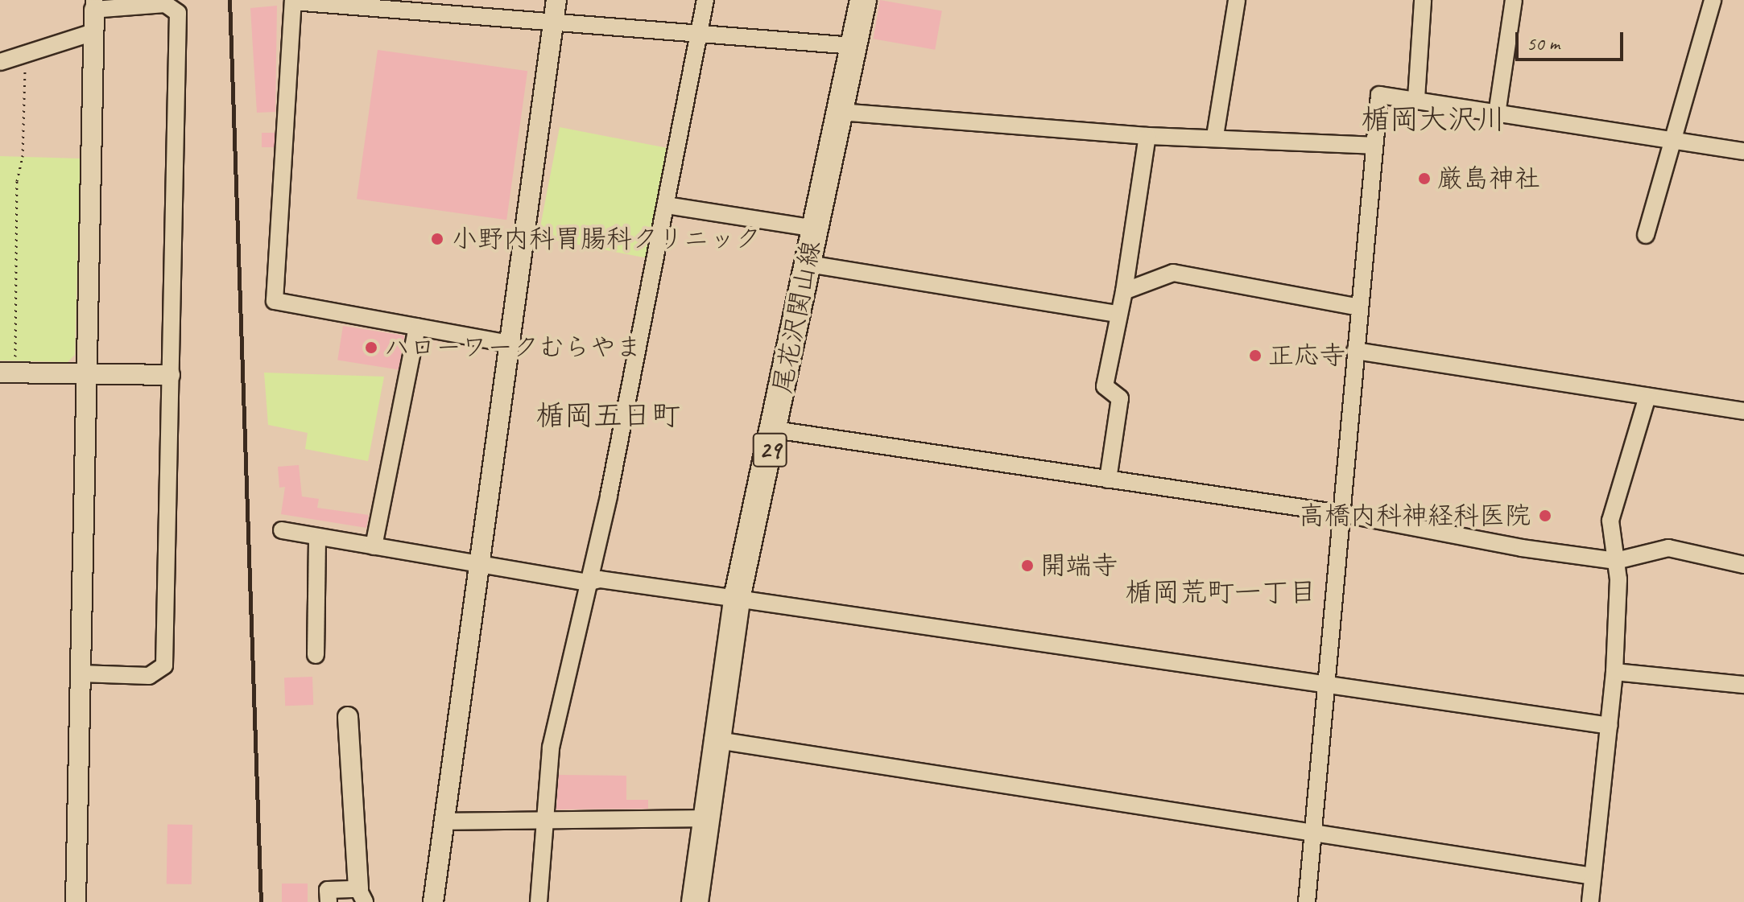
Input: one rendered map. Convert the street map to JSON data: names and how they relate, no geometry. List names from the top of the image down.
{
  "streets": {
    "main road": ["尾花沢関山線", "29"]
  },
  "districts": ["楯岡大沢川", "楯岡五日町", "楯岡荒町一丁目"],
  "places": [
    "厳島神社",
    "小野内科胃腸科クリニック",
    "ハローワークむらやま",
    "正応寺",
    "高橋内科神経科医院",
    "開端寺"
  ],
  "scale_bar": "50 m"
}
